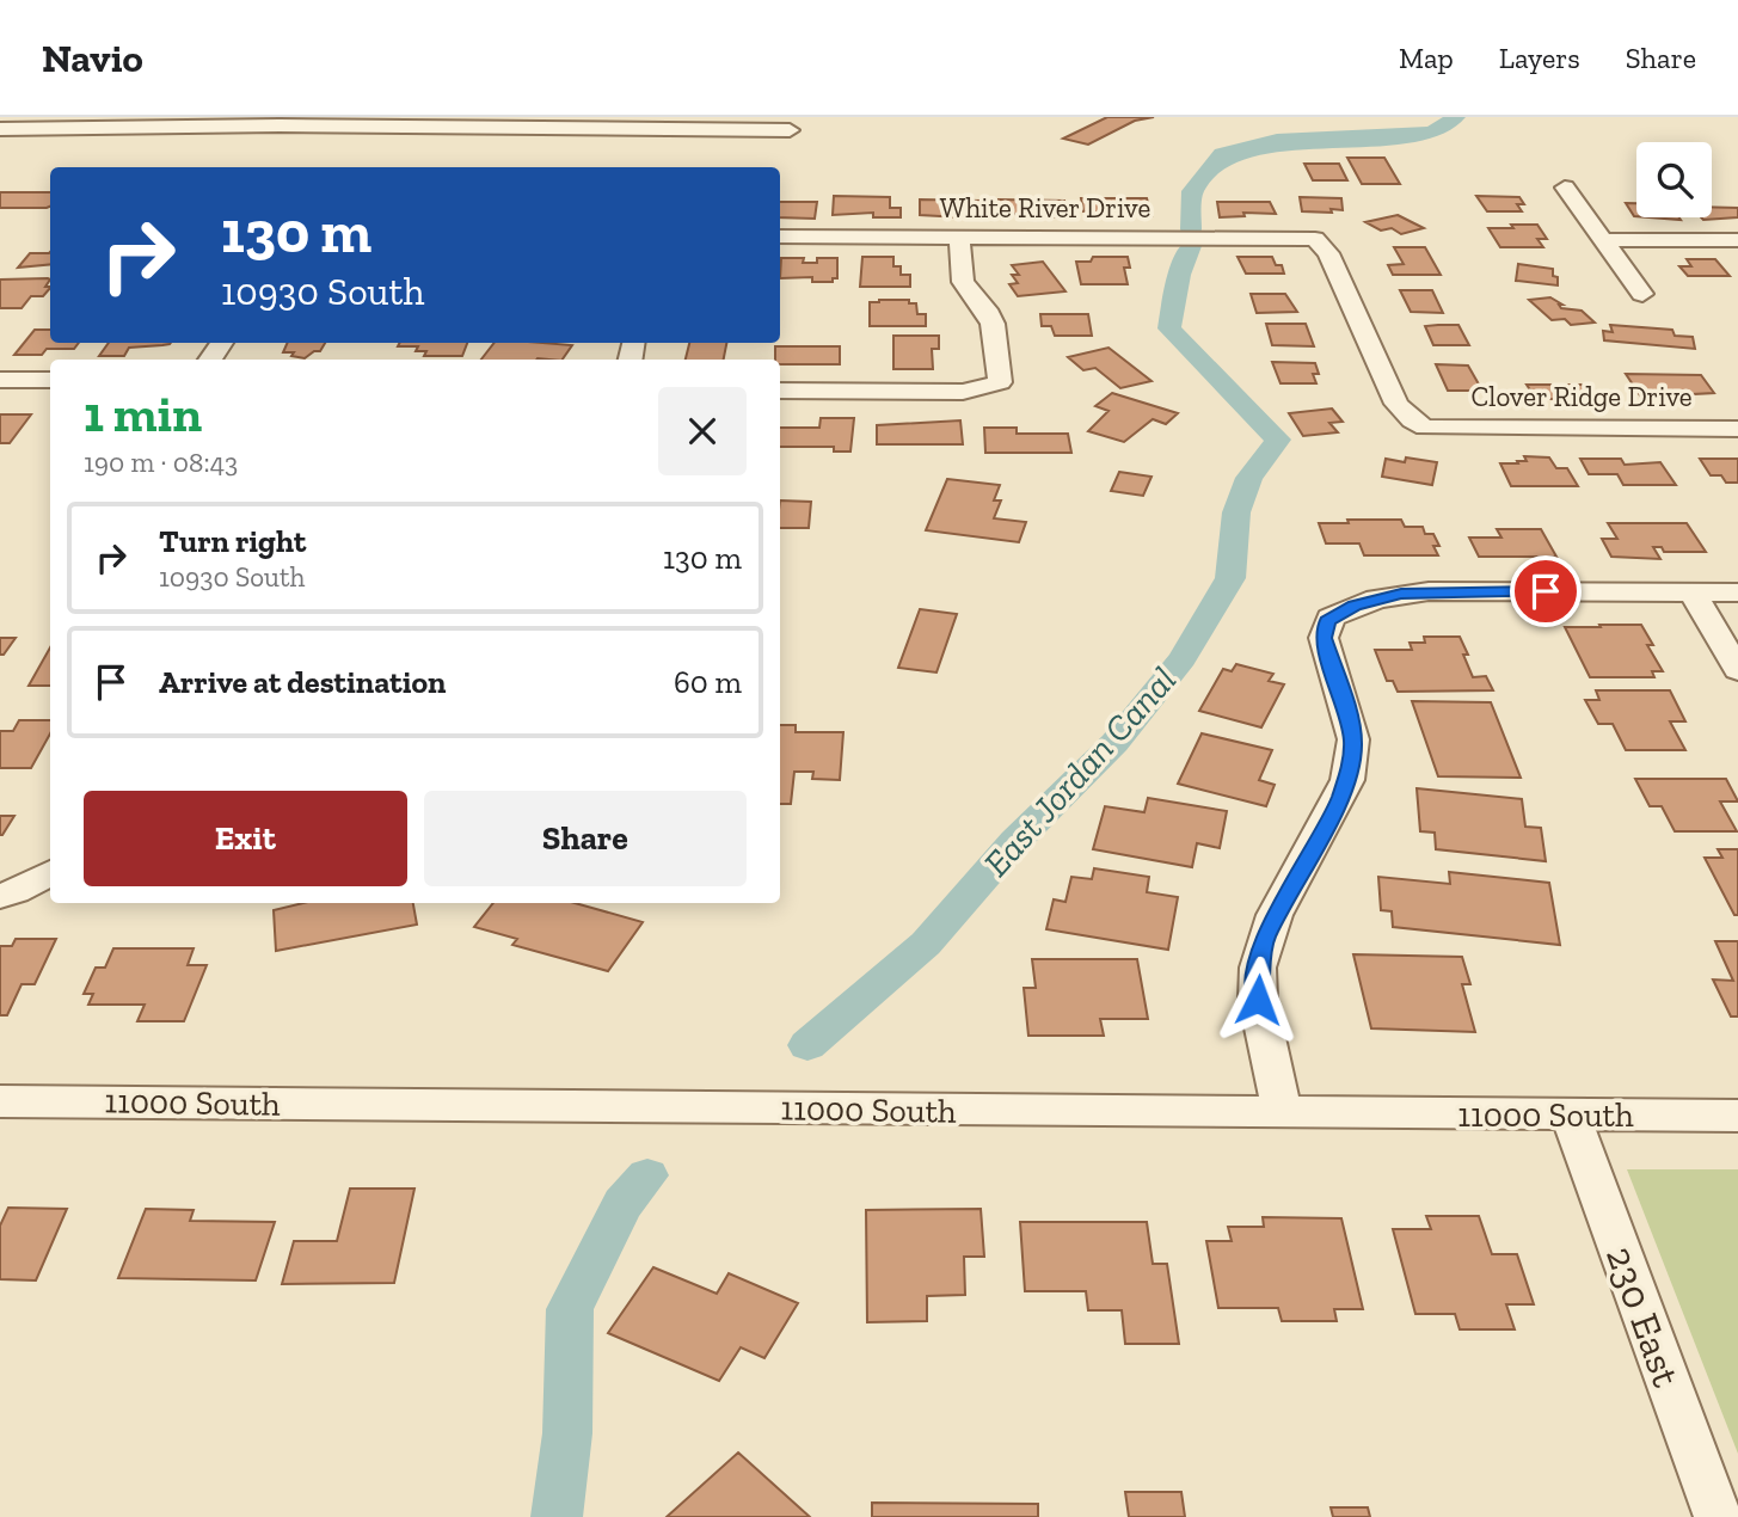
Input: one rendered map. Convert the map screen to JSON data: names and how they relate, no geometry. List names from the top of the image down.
{
  "streets": {
    "street": [
      "White River Drive",
      "Clover Ridge Drive",
      "11000 South",
      "230 East"
    ]
  },
  "crossings": [
    ["White River Drive", "Clover Ridge Drive"],
    ["11000 South", "230 East"]
  ],
  "water": ["East Jordan Canal"],
  "page": {
    "header": "Navio",
    "nav": ["Map", "Layers", "Share"],
    "turn": ["130 m", "10930 South"],
    "heading": ["1 min", "190 m · 08:43"],
    "list": [
      {
        "name": "Turn right",
        "note": "10930 South",
        "value": "130 m"
      },
      {
        "name": "Arrive at destination",
        "value": "60 m"
      }
    ],
    "buttons": ["Exit", "Share"]
  }
}
